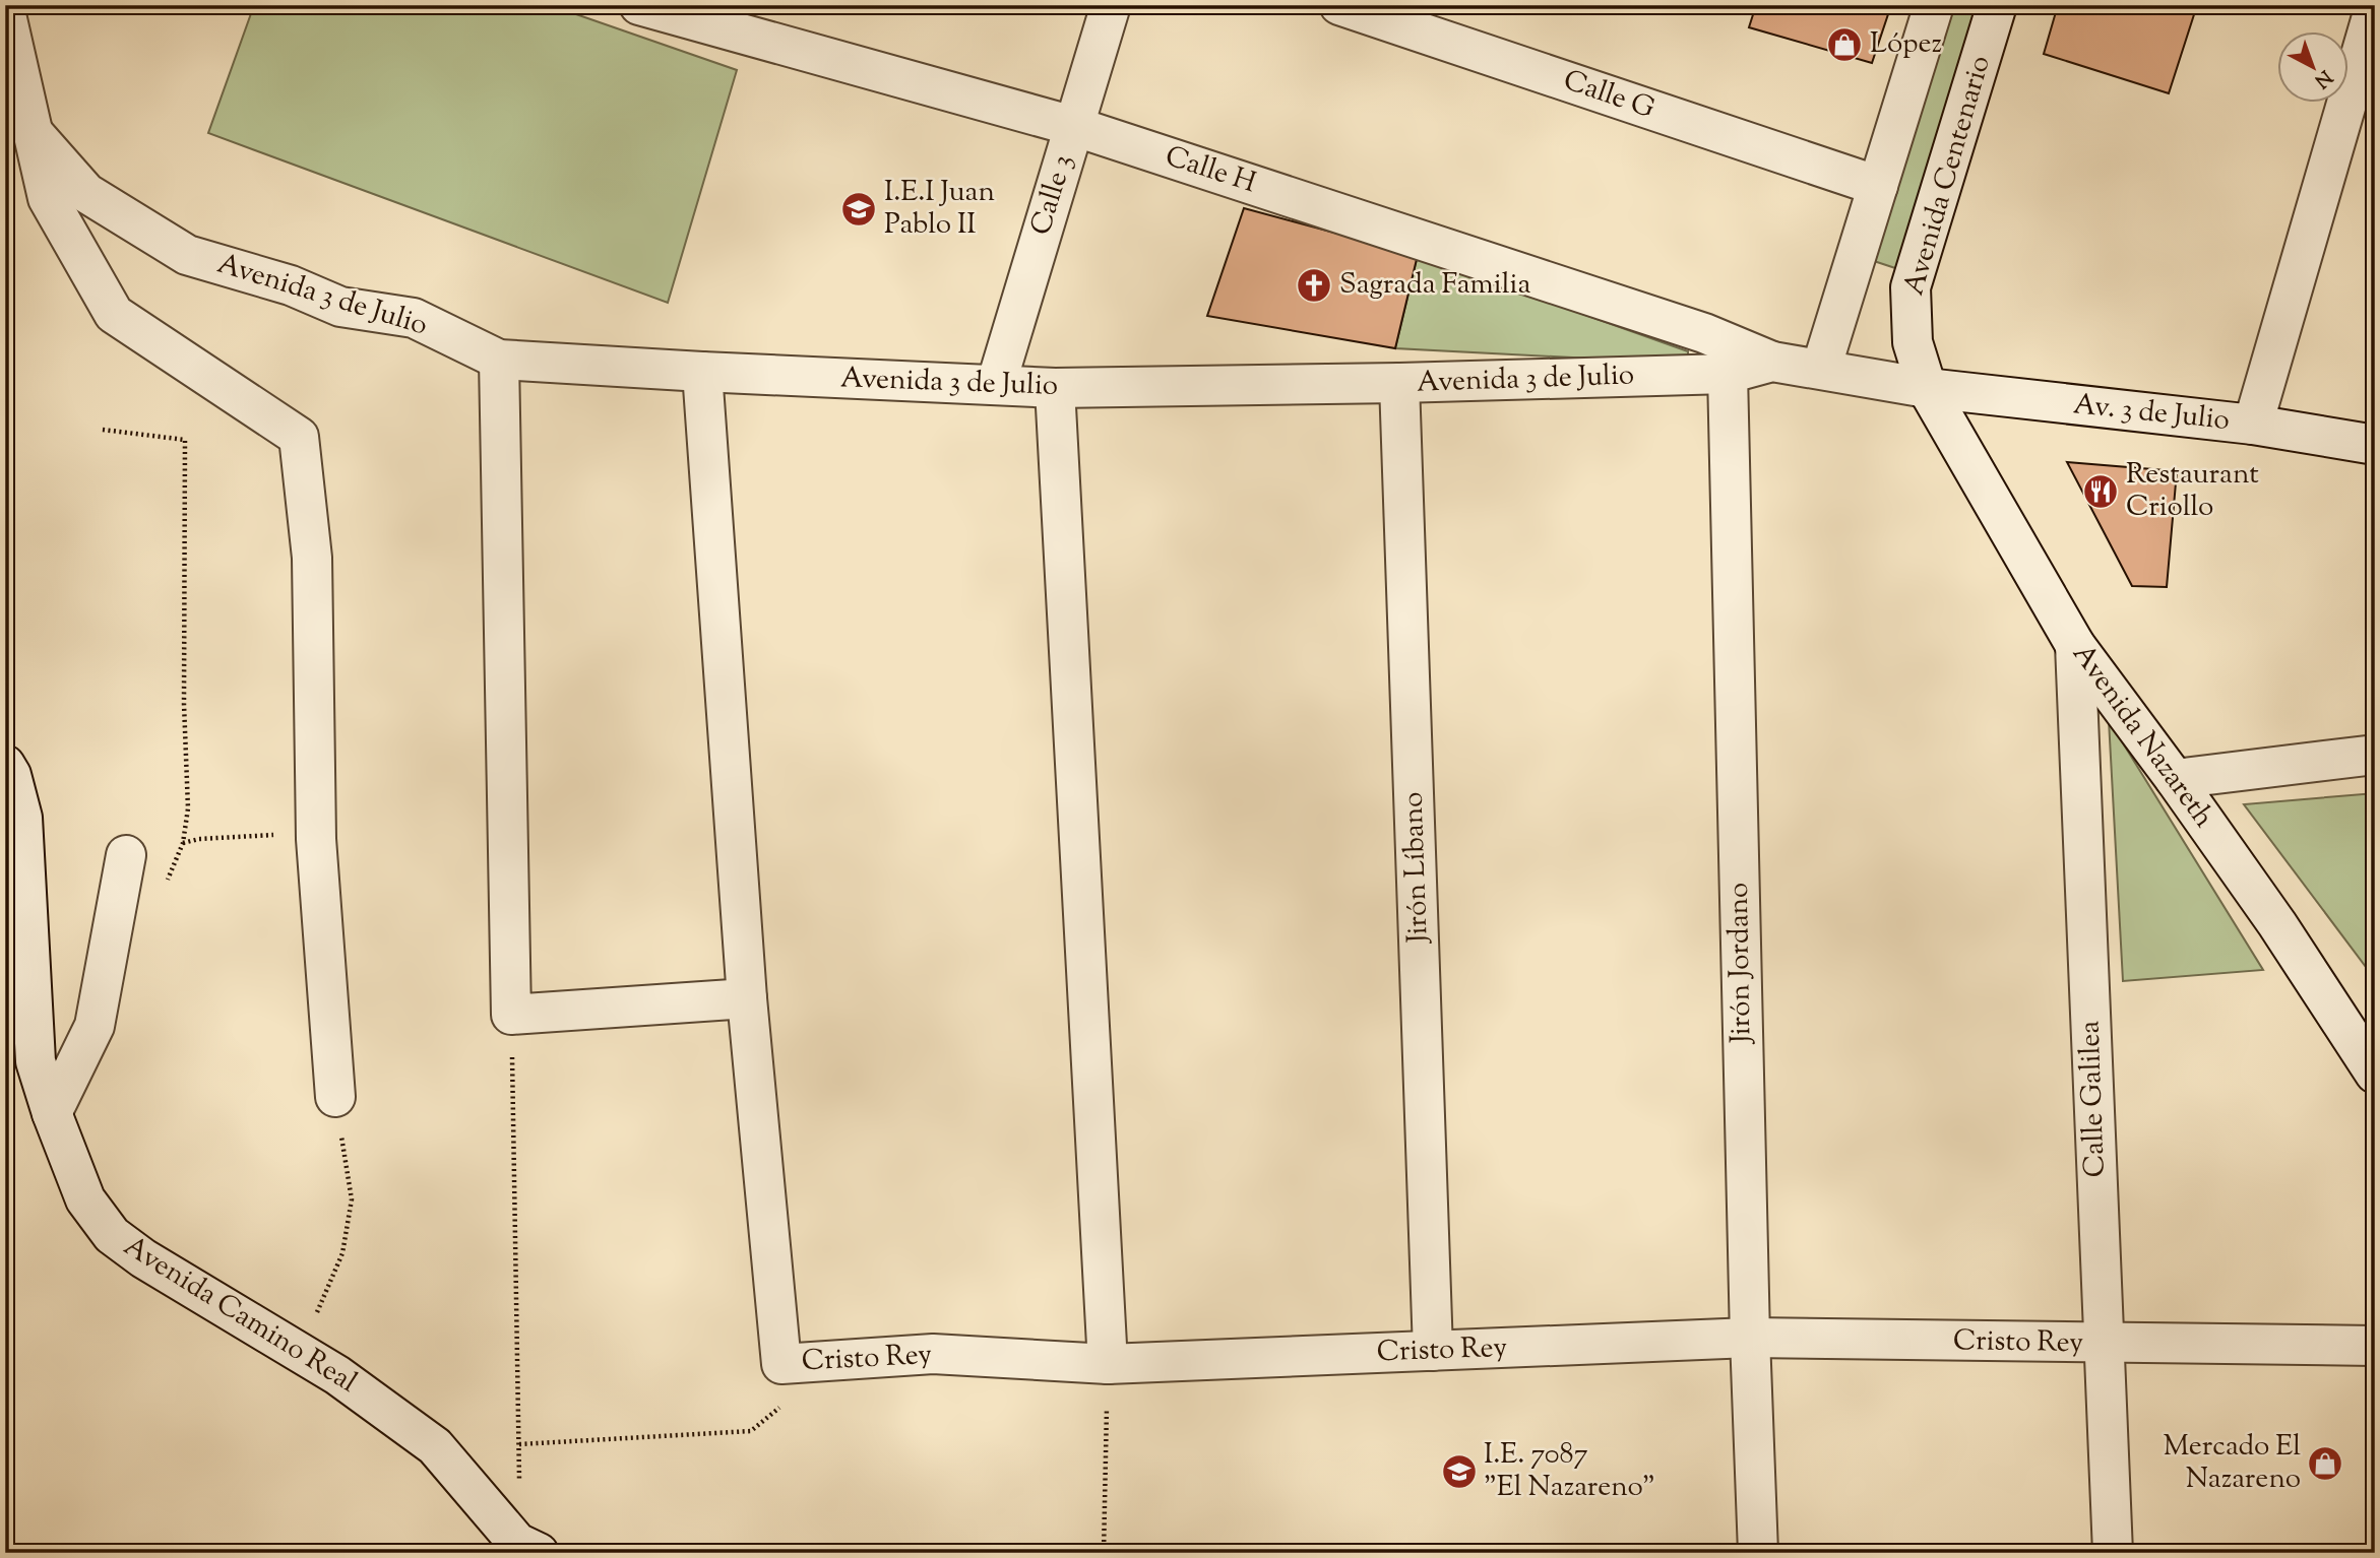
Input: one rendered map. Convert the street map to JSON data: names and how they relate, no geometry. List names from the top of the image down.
{
  "streets": {
    "street": [
      "Calle G",
      "Calle H",
      "Avenida Centenario",
      "Calle 3",
      "Avenida 3 de Julio",
      "Av. 3 de Julio",
      "Avenida Nazareth",
      "Jirón Líbano",
      "Jirón Jordano",
      "Calle Galilea",
      "Avenida Camino Real",
      "Cristo Rey"
    ]
  },
  "crossings": [
    ["Calle H", "Calle 3"],
    ["Calle H", "Avenida 3 de Julio"],
    ["Avenida Centenario", "Avenida 3 de Julio"],
    ["Avenida Centenario", "Av. 3 de Julio"],
    ["Avenida Centenario", "Avenida Nazareth"],
    ["Calle 3", "Avenida 3 de Julio"],
    ["Avenida 3 de Julio", "Av. 3 de Julio"],
    ["Avenida 3 de Julio", "Avenida Nazareth"],
    ["Avenida 3 de Julio", "Jirón Líbano"],
    ["Avenida 3 de Julio", "Jirón Jordano"],
    ["Av. 3 de Julio", "Avenida Nazareth"],
    ["Avenida Nazareth", "Calle Galilea"],
    ["Jirón Líbano", "Cristo Rey"],
    ["Jirón Jordano", "Cristo Rey"],
    ["Calle Galilea", "Cristo Rey"]
  ],
  "places": {
    "shop": ["López", "Mercado El Nazareno"],
    "school or university": ["I.E.I Juan Pablo II", "I.E. 7087 \"El Nazareno\""],
    "church": ["Sagrada Familia"],
    "restaurant": ["Restaurant Criollo"]
  },
  "north": "bottom right"
}
